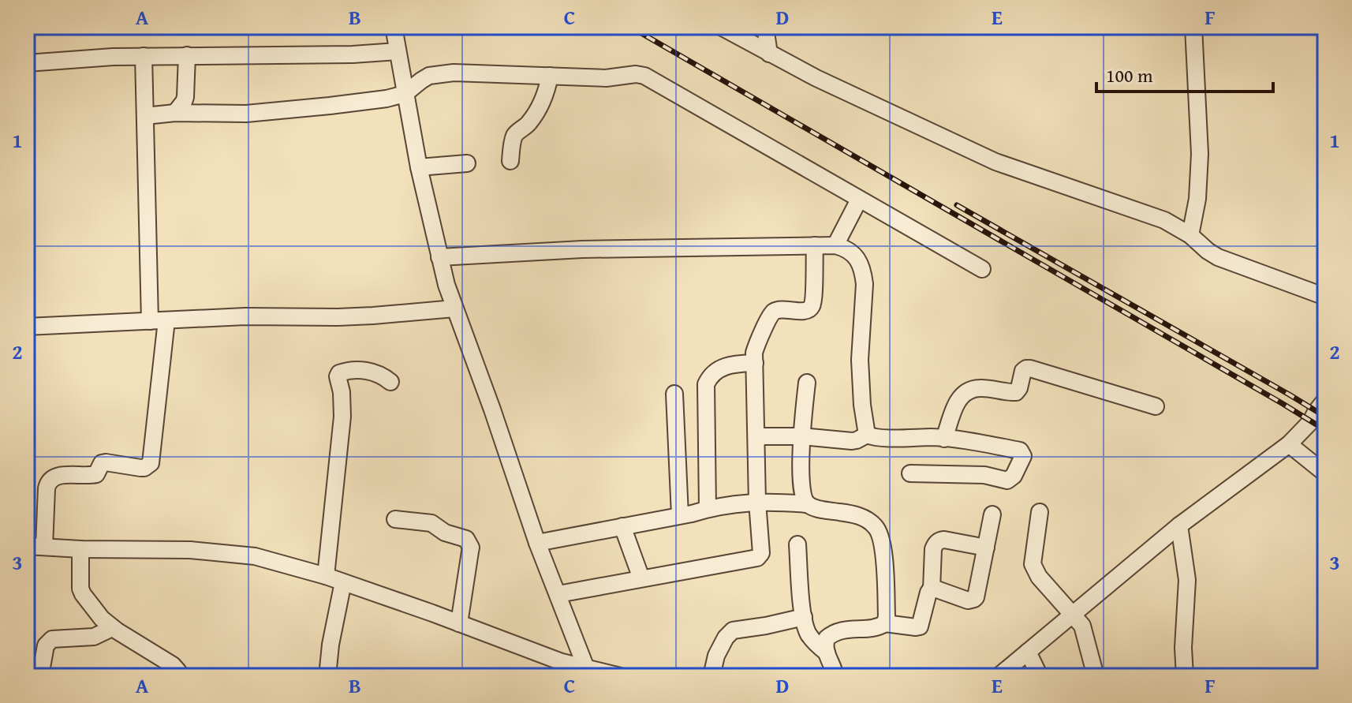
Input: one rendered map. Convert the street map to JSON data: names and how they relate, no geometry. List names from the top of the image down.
{
  "scale_bar": "100 m",
  "grid": {
    "columns": [
      "A",
      "B",
      "C",
      "D",
      "E",
      "F"
    ],
    "rows": ["1", "2", "3"]
  }
}
